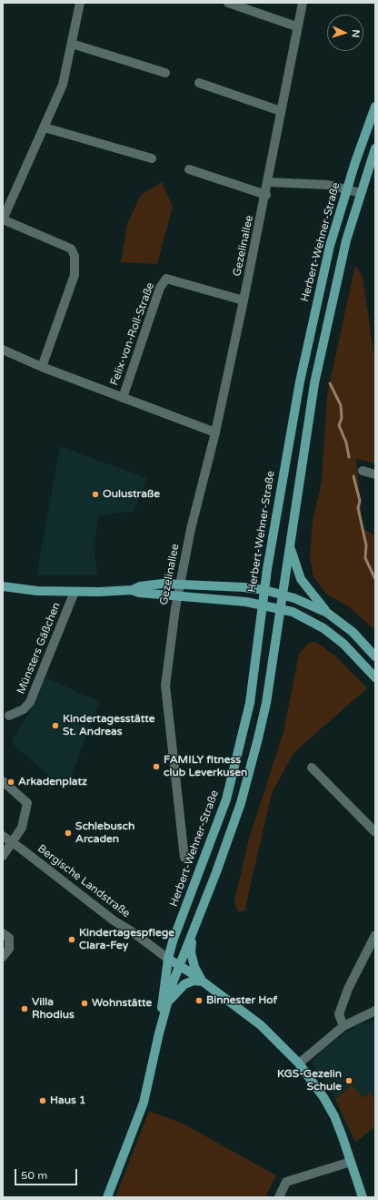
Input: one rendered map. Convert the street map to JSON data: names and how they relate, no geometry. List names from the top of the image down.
{
  "streets": {
    "main road": ["Herbert-Wehner-Straße"],
    "street": [
      "Gezelinallee",
      "Felix-von-Roll-Straße",
      "Münsters Gäßchen",
      "Bergische Landstraße"
    ]
  },
  "crossings": [
    ["Herbert-Wehner-Straße", "Bergische Landstraße"],
    ["Gezelinallee", "Felix-von-Roll-Straße"]
  ],
  "places": [
    "Oulustraße",
    "Kindertagesstätte St. Andreas",
    "FAMILY fitness club Leverkusen",
    "Arkadenplatz",
    "Schlebusch Arcaden",
    "Kindertagespflege Clara-Fey",
    "Binnester Hof",
    "Wohnstätte",
    "Villa Rhodius",
    "KGS-Gezelin Schule",
    "Haus 1"
  ],
  "scale_bar": "50 m",
  "north": "right"
}
